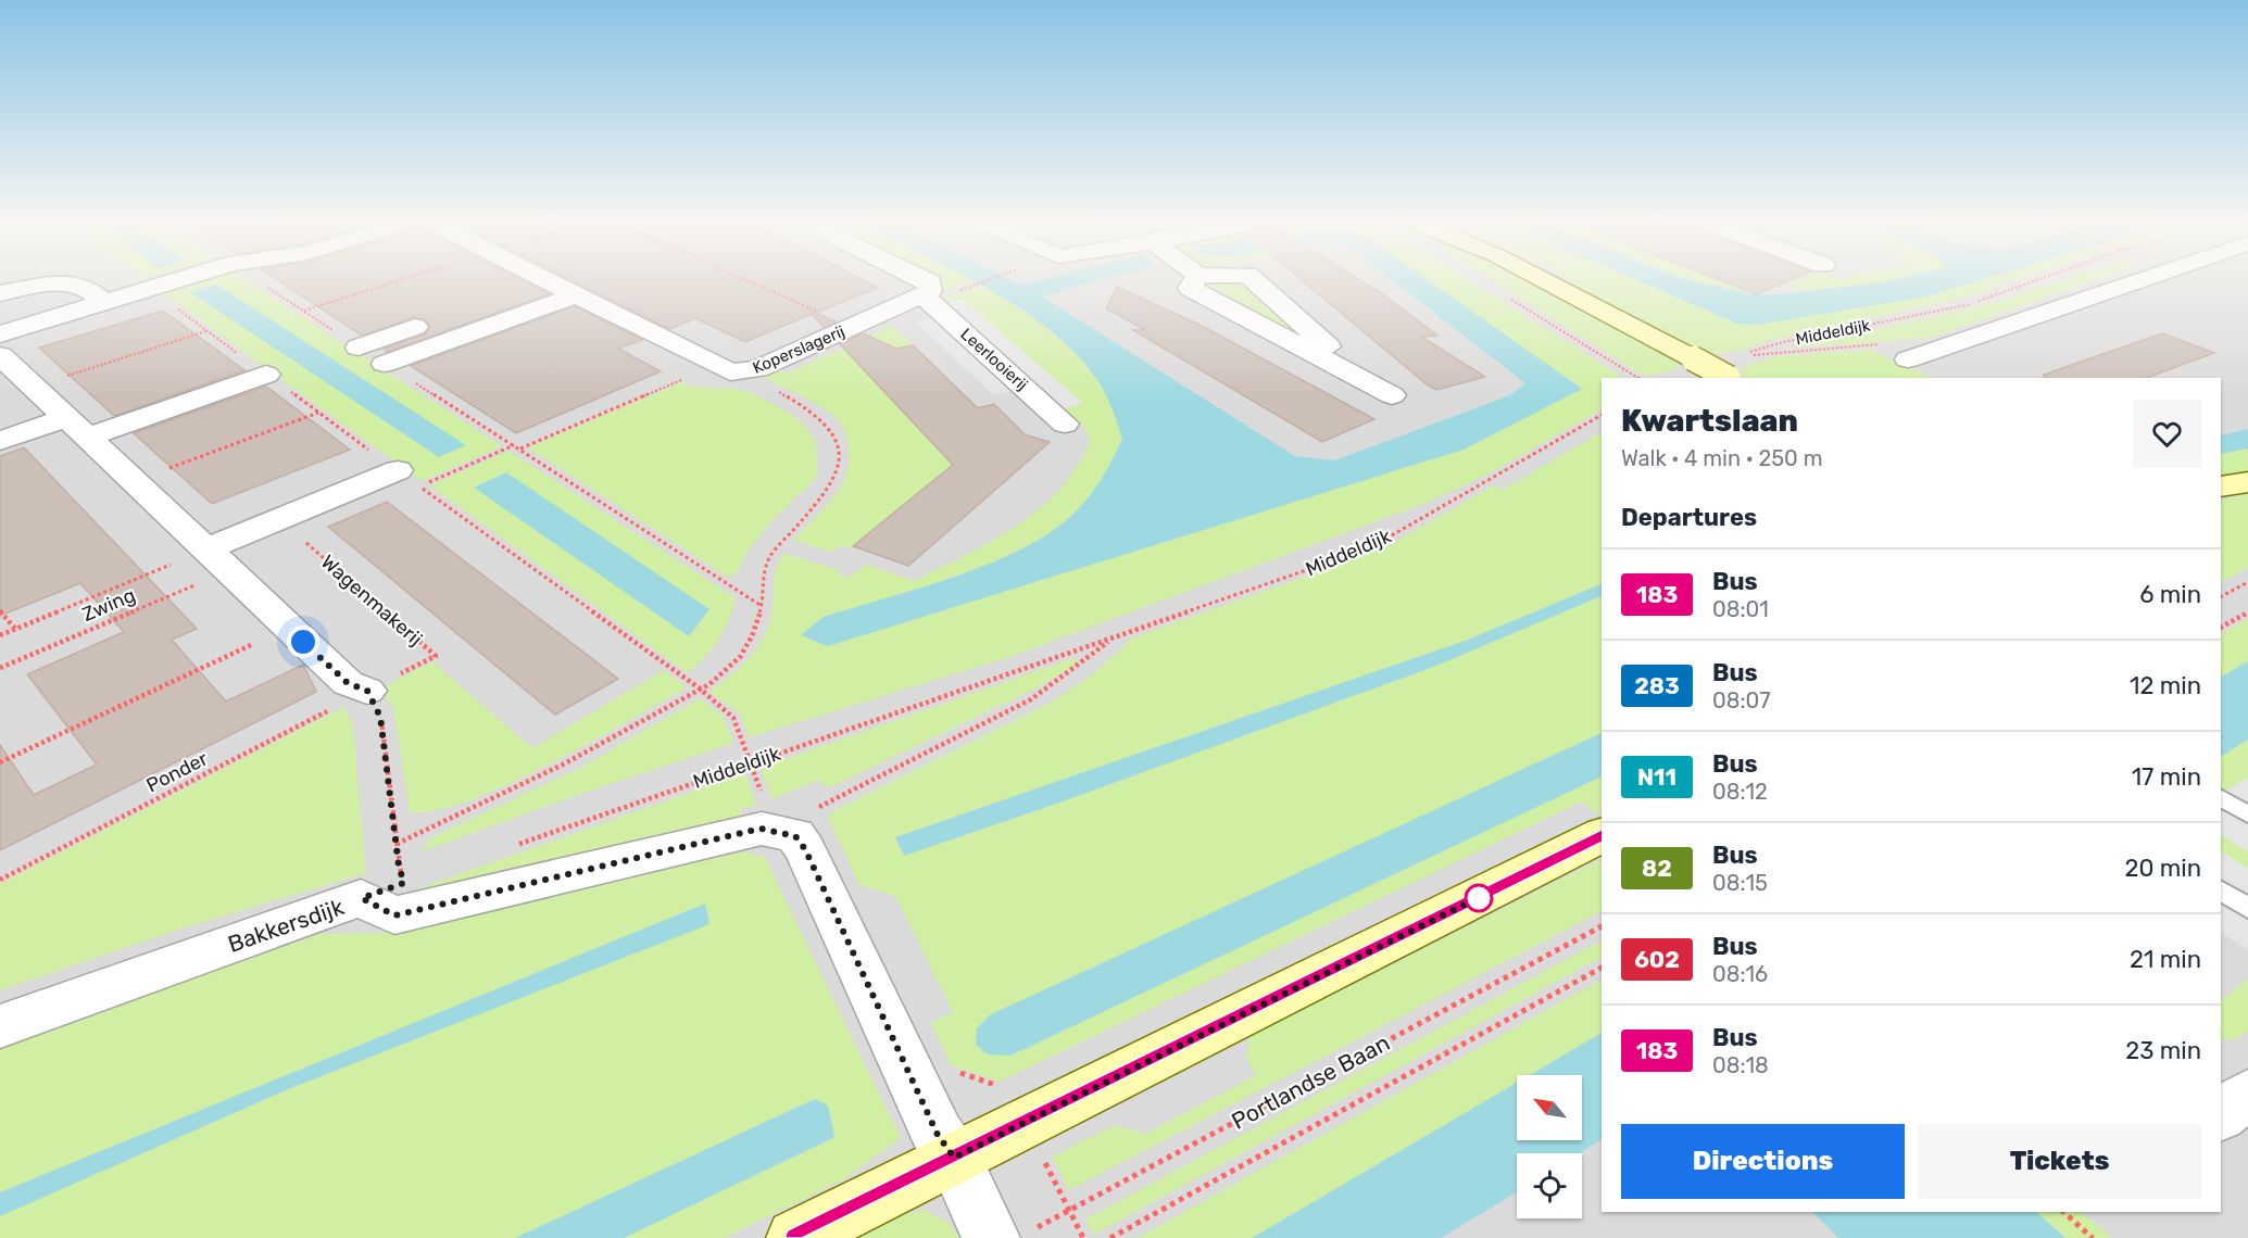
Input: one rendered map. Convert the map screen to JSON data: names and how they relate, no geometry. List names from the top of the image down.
{
  "streets": {
    "street": ["Koperslagerij", "Leerlooierij", "Bakkersdijk"],
    "path": [
      "Middeldijk",
      "Wagenmakerij",
      "Zwing",
      "Ponder",
      "Portlandse Baan"
    ]
  },
  "crossings": [
    ["Middeldijk", "Bakkersdijk"],
    ["Koperslagerij", "Leerlooierij"],
    ["Wagenmakerij", "Ponder"]
  ],
  "lines": ["bus line 183"],
  "north": "top left",
  "page": {
    "heading": [
      ["Kwartslaan", "Walk · 4 min · 250 m"],
      "Departures"
    ],
    "list": [
      {
        "mark": "183",
        "name": "Bus",
        "note": "08:01",
        "value": "6 min"
      },
      {
        "mark": "283",
        "name": "Bus",
        "note": "08:07",
        "value": "12 min"
      },
      {
        "mark": "N11",
        "name": "Bus",
        "note": "08:12",
        "value": "17 min"
      },
      {
        "mark": "82",
        "name": "Bus",
        "note": "08:15",
        "value": "20 min"
      },
      {
        "mark": "602",
        "name": "Bus",
        "note": "08:16",
        "value": "21 min"
      },
      {
        "mark": "183",
        "name": "Bus",
        "note": "08:18",
        "value": "23 min"
      }
    ],
    "buttons": ["Directions", "Tickets"]
  }
}
